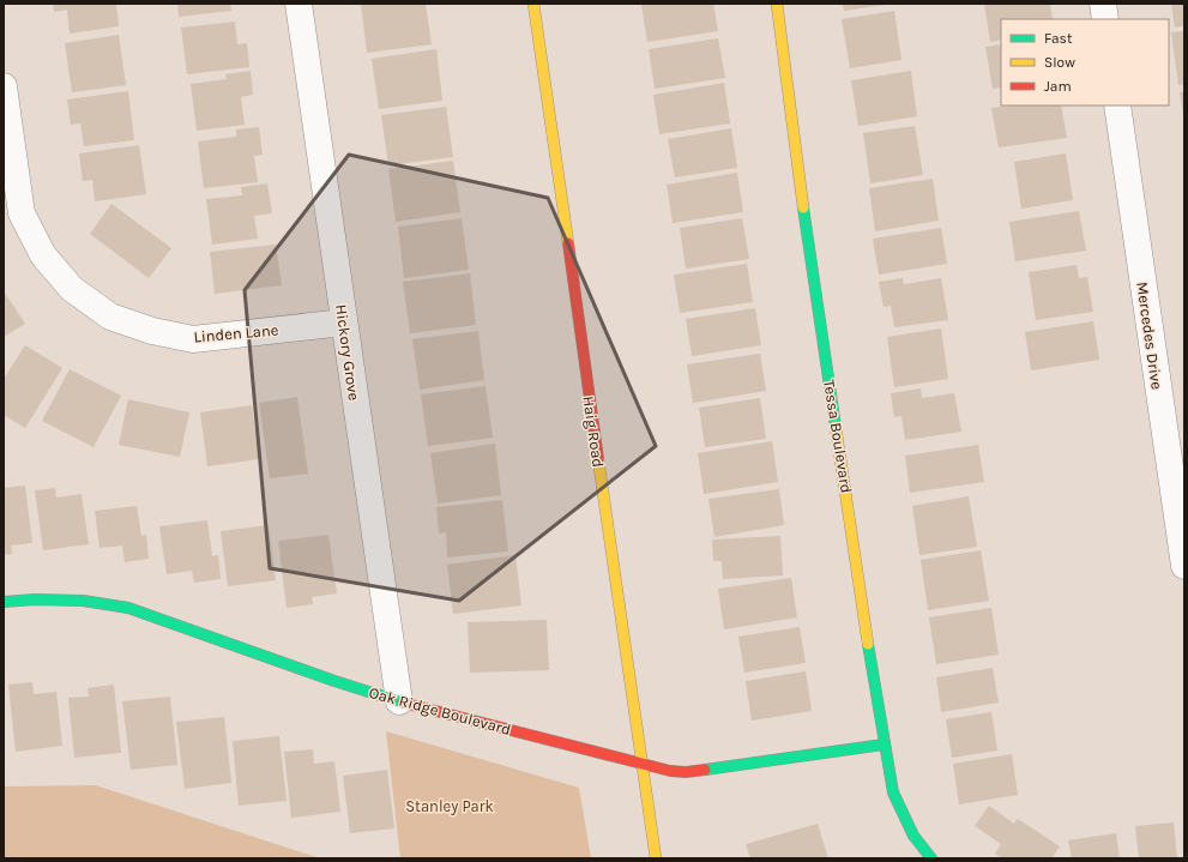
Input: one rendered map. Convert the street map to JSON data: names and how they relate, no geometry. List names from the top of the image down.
{
  "streets": {
    "street": [
      "Linden Lane",
      "Mercedes Drive",
      "Hickory Grove",
      "Haig Road",
      "Tessa Boulevard",
      "Oak Ridge Boulevard"
    ]
  },
  "crossings": [
    ["Linden Lane", "Hickory Grove"],
    ["Hickory Grove", "Oak Ridge Boulevard"],
    ["Haig Road", "Oak Ridge Boulevard"],
    ["Tessa Boulevard", "Oak Ridge Boulevard"]
  ],
  "parks": ["Stanley Park"],
  "legend": ["Fast", "Slow", "Jam"]
}
